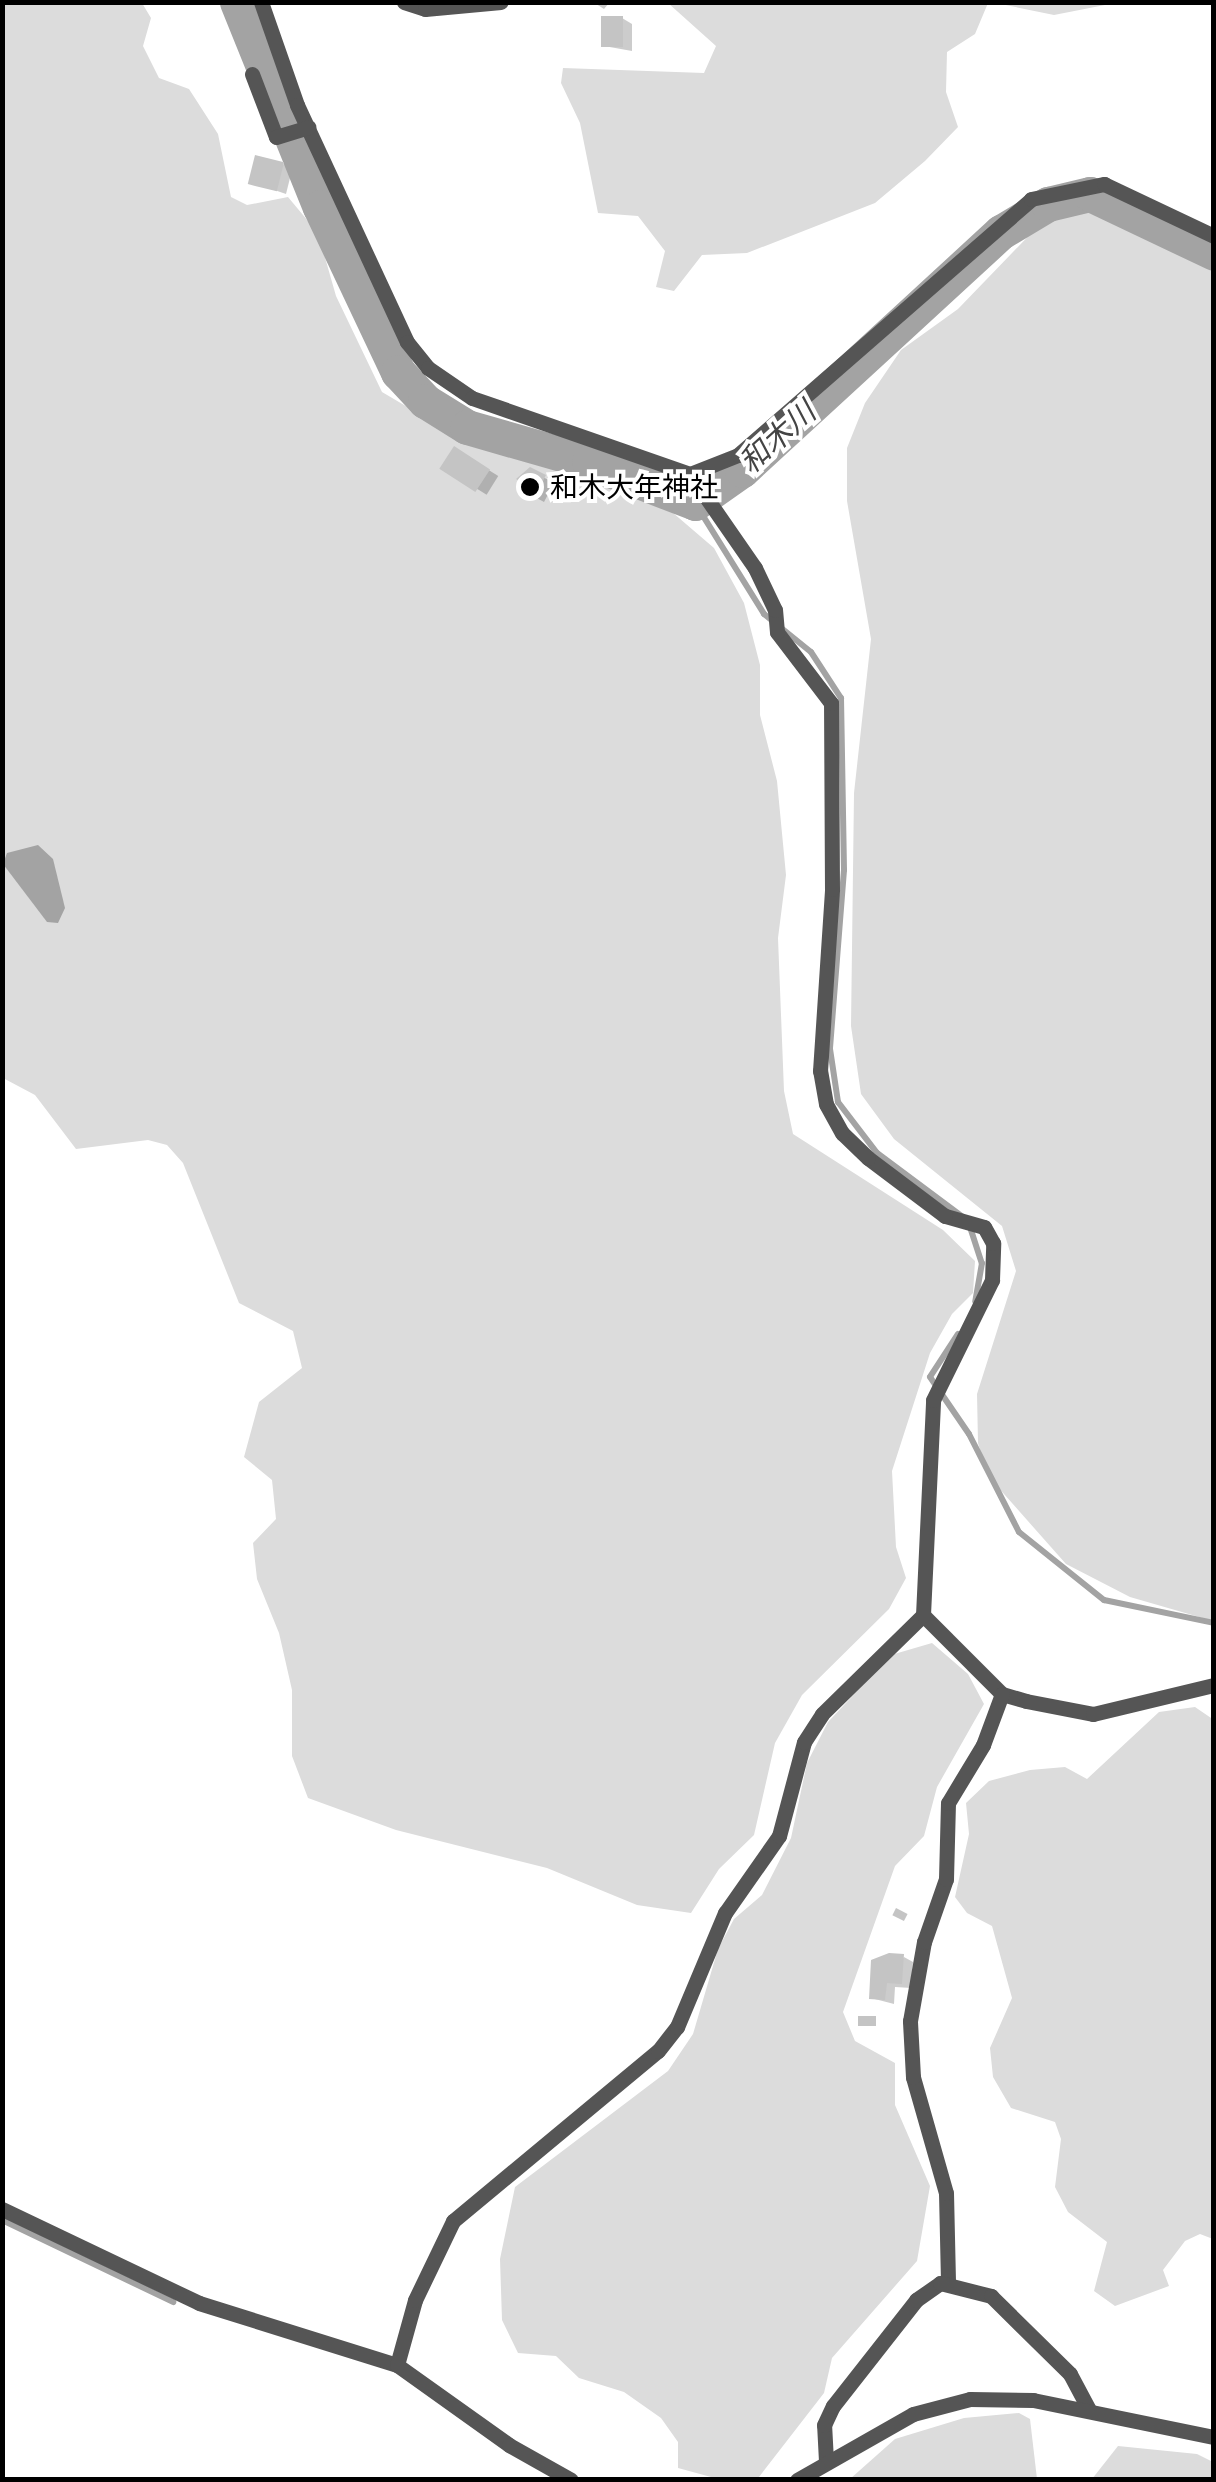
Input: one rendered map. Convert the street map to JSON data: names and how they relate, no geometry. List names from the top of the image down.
{
  "water": ["和木川"],
  "places": ["和木大年神社"]
}
